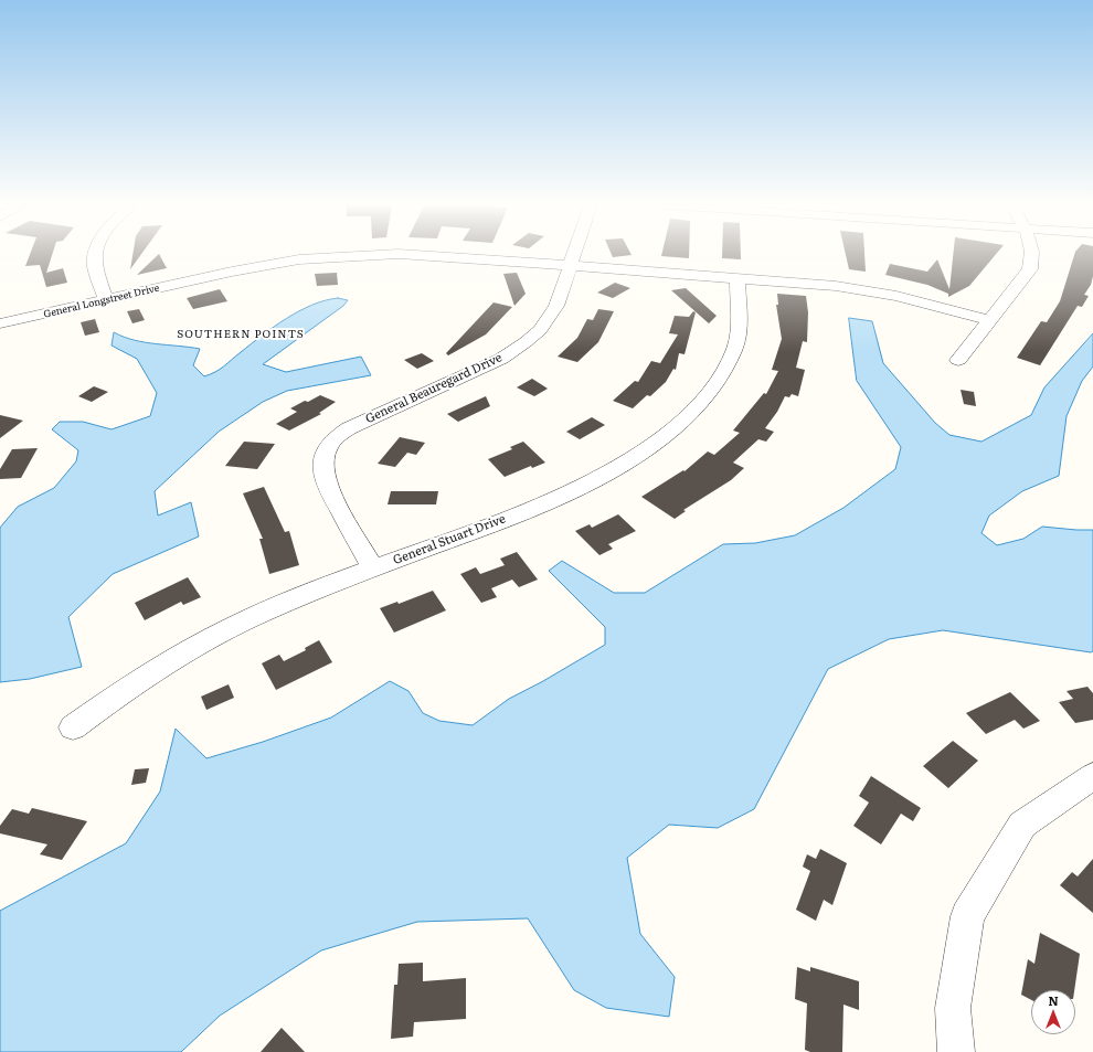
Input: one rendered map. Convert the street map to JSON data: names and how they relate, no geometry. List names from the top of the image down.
{
  "streets": {
    "street": ["General Longstreet Drive", "General Beauregard Drive", "General Stuart Drive"]
  },
  "crossings": [
    ["General Longstreet Drive", "General Beauregard Drive"],
    ["General Longstreet Drive", "General Stuart Drive"],
    ["General Beauregard Drive", "General Stuart Drive"]
  ],
  "districts": ["SOUTHERN POINTS"],
  "north": "top"
}
